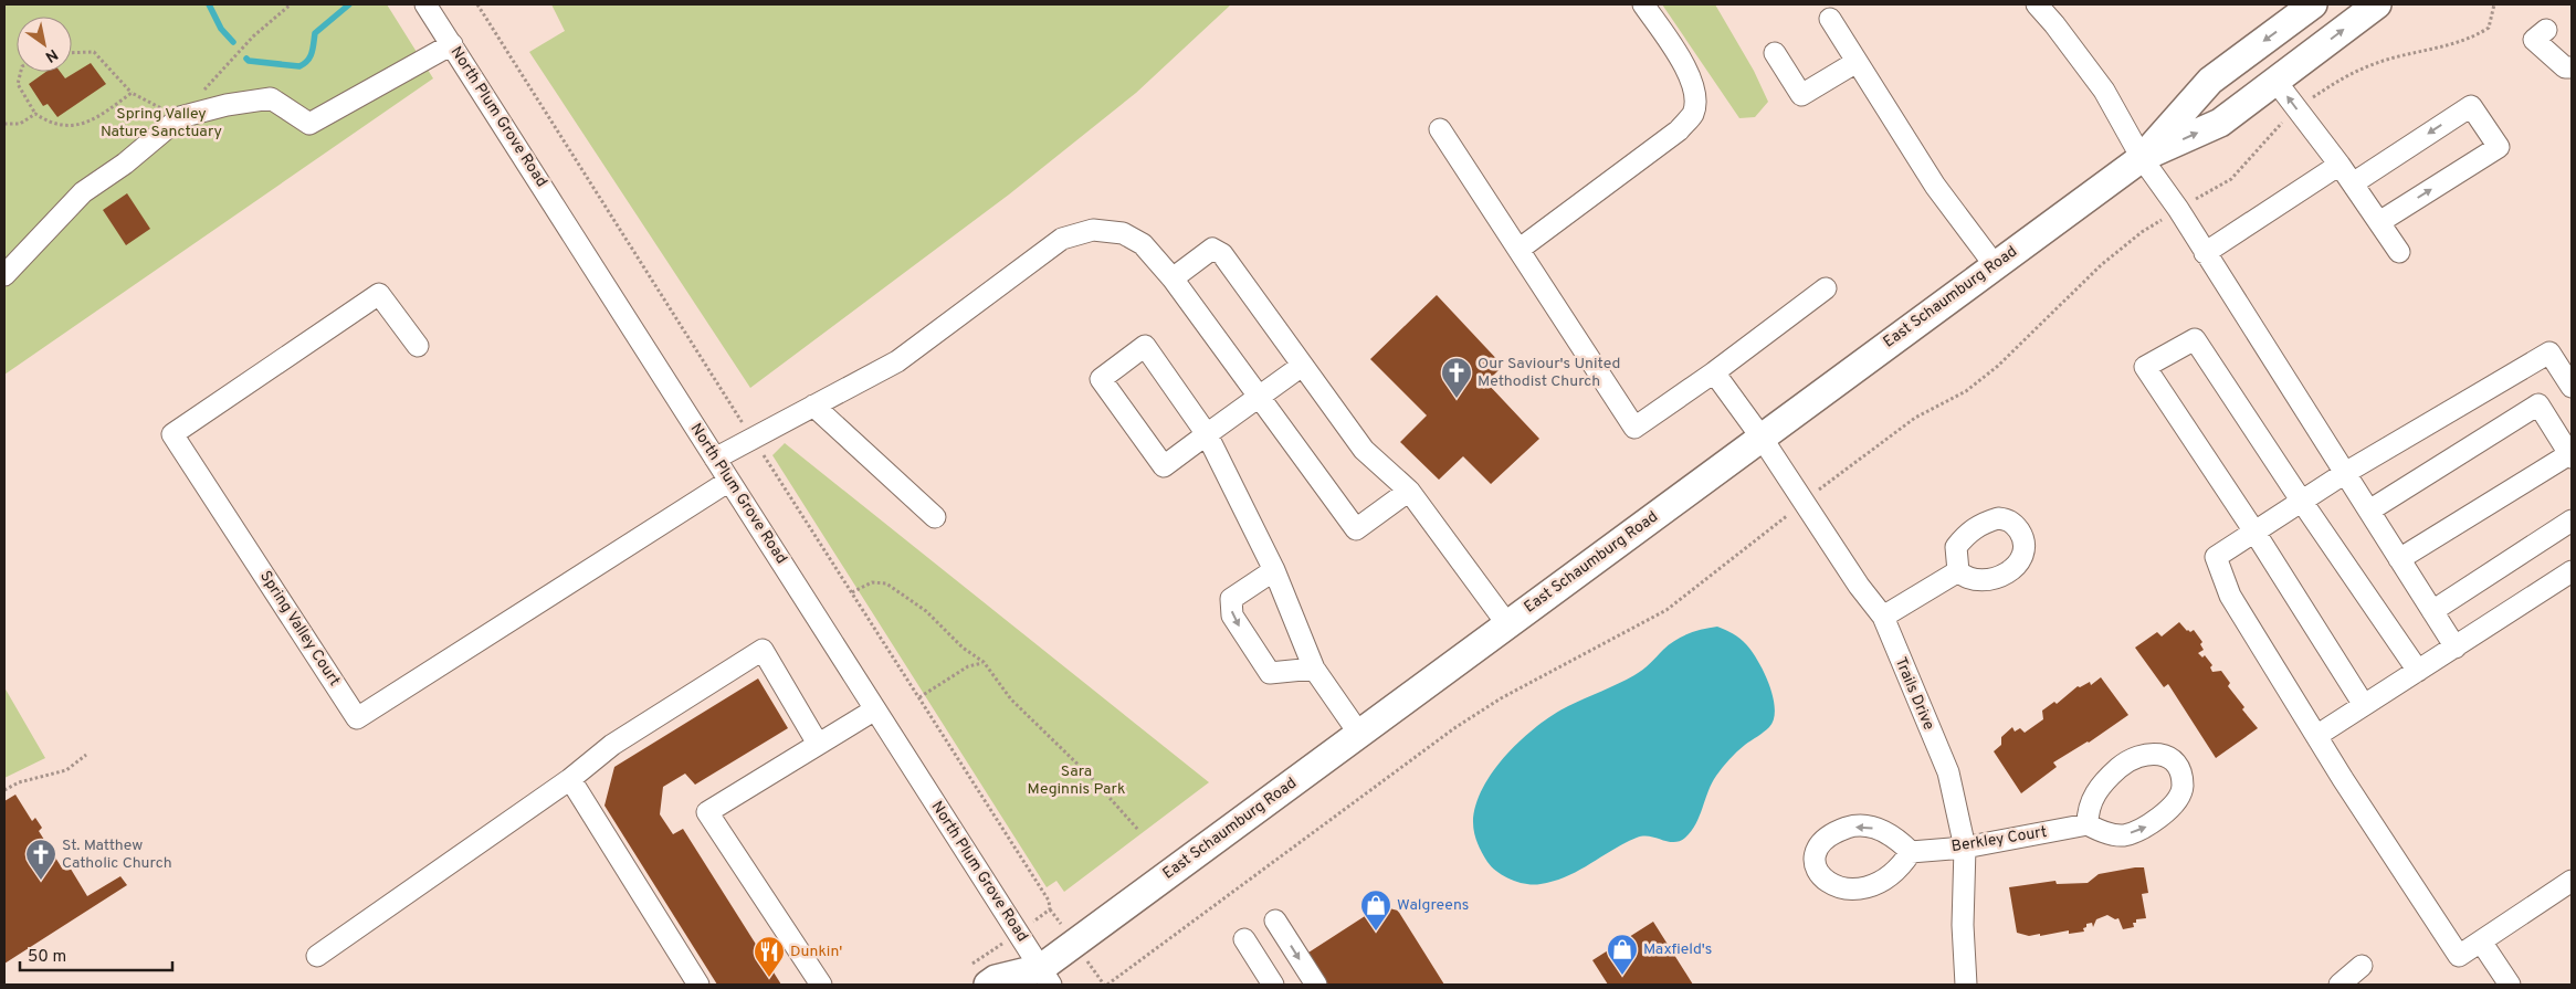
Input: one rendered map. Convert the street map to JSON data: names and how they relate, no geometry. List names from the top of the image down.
{
  "streets": {
    "main road": ["East Schaumburg Road"],
    "street": [
      "North Plum Grove Road",
      "Spring Valley Court",
      "Trails Drive",
      "Berkley Court"
    ]
  },
  "crossings": [
    ["North Plum Grove Road", "East Schaumburg Road"],
    ["North Plum Grove Road", "Spring Valley Court"],
    ["East Schaumburg Road", "Trails Drive"],
    ["Trails Drive", "Berkley Court"]
  ],
  "parks": ["Spring Valley Nature Sanctuary", "Sara Meginnis Park"],
  "places": {
    "church": ["Our Saviour's United Methodist Church", "St. Matthew Catholic Church"],
    "shop": ["Walgreens", "Maxfield's"],
    "restaurant": ["Dunkin'"]
  },
  "scale_bar": "50 m",
  "north": "bottom right"
}
